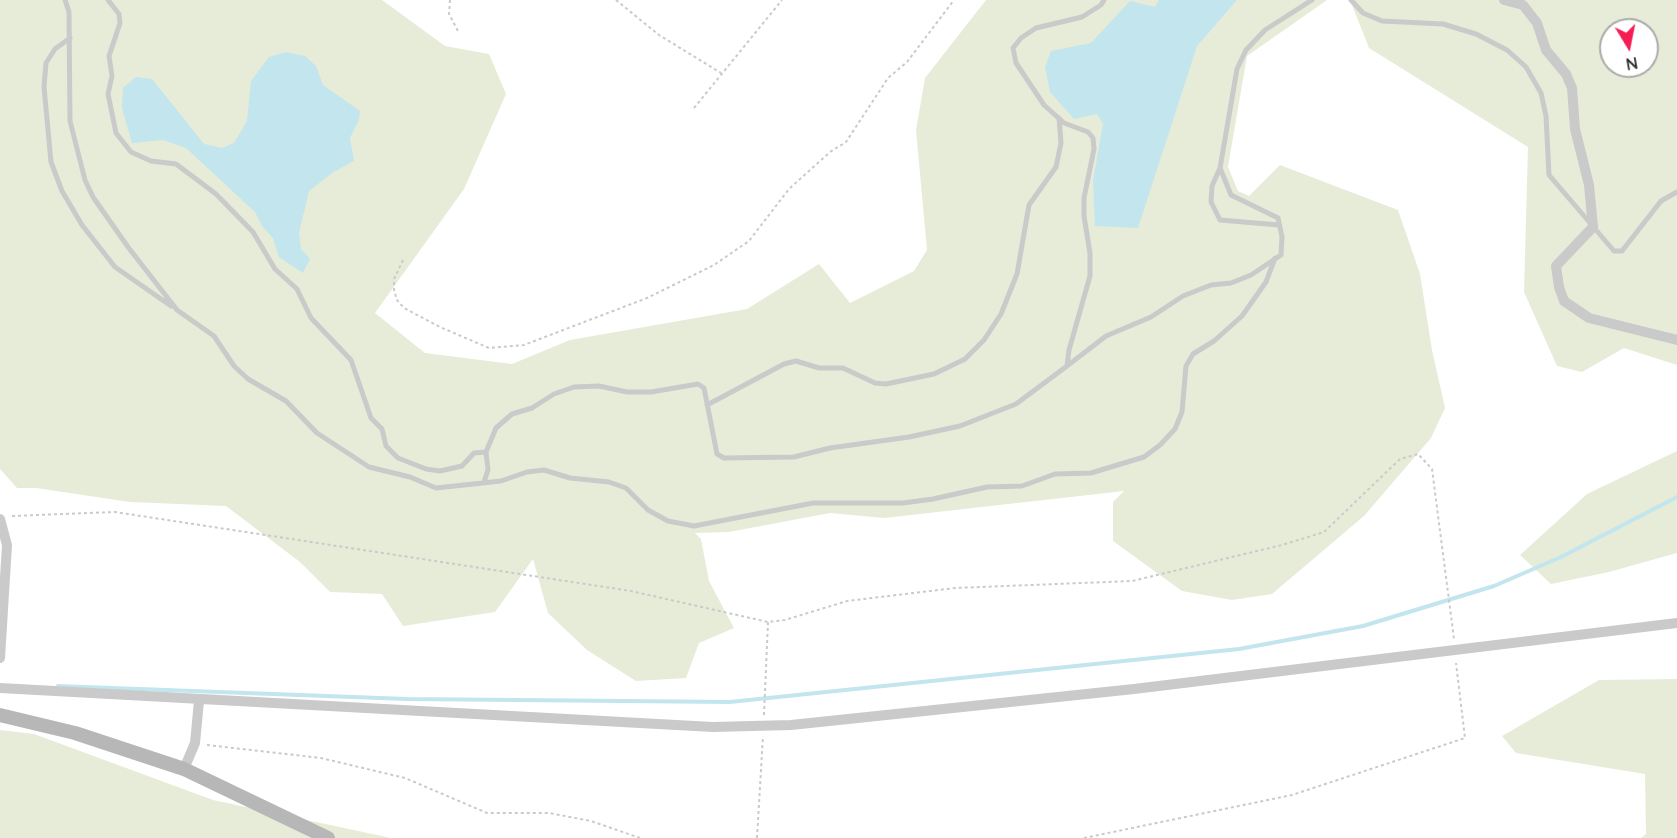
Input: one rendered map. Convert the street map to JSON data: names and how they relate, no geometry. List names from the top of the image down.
{
  "north": "bottom"
}
